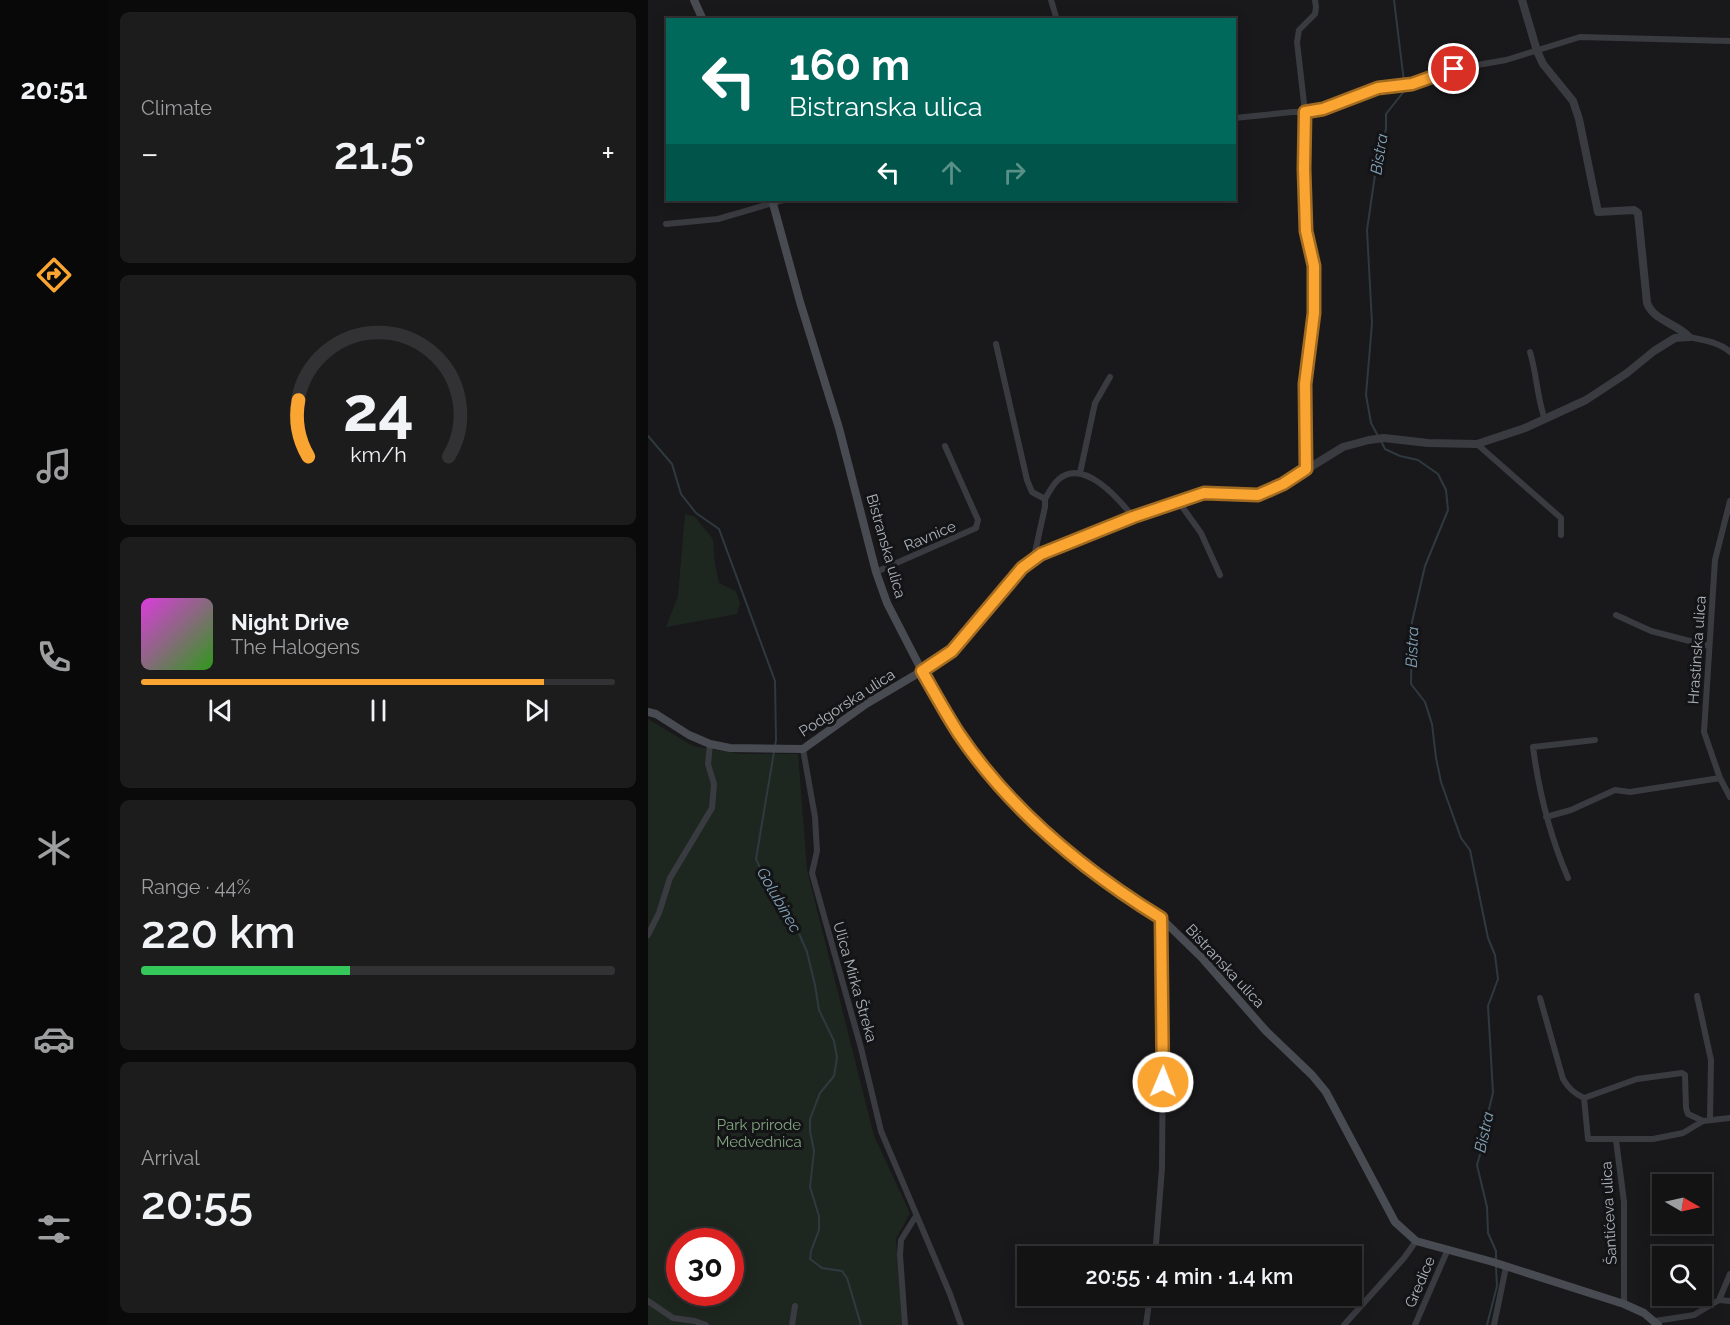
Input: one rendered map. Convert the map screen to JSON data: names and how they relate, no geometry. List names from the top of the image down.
{
  "streets": {
    "main road": ["Bistranska ulica", "Podgorska ulica"],
    "street": [
      "Ravnice",
      "Hrastinska ulica",
      "Ulica Mirka Štreka",
      "Šantićeva ulica",
      "Gredice"
    ]
  },
  "crossings": [
    ["Ravnice", "Bistranska ulica"],
    ["Bistranska ulica", "Podgorska ulica"],
    ["Bistranska ulica", "Šantićeva ulica"],
    ["Bistranska ulica", "Gredice"],
    ["Podgorska ulica", "Ulica Mirka Štreka"]
  ],
  "water": ["Bistra", "Golubinec"],
  "parks": ["Park prirode Medvednica"],
  "north": "right",
  "page": {
    "tabs": "20:51",
    "tile": [
      "Climate",
      ["Range · 44%", "220 km"],
      ["Arrival", "20:55"]
    ],
    "turn": ["160 m", "Bistranska ulica"],
    "heat": ["−", "21.5°", "+"],
    "song": ["Night Drive", "The Halogens"],
    "limit": "30",
    "trip": "20:55 · 4 min · 1.4 km",
    "gauge": ["24", "km/h"]
  }
}
